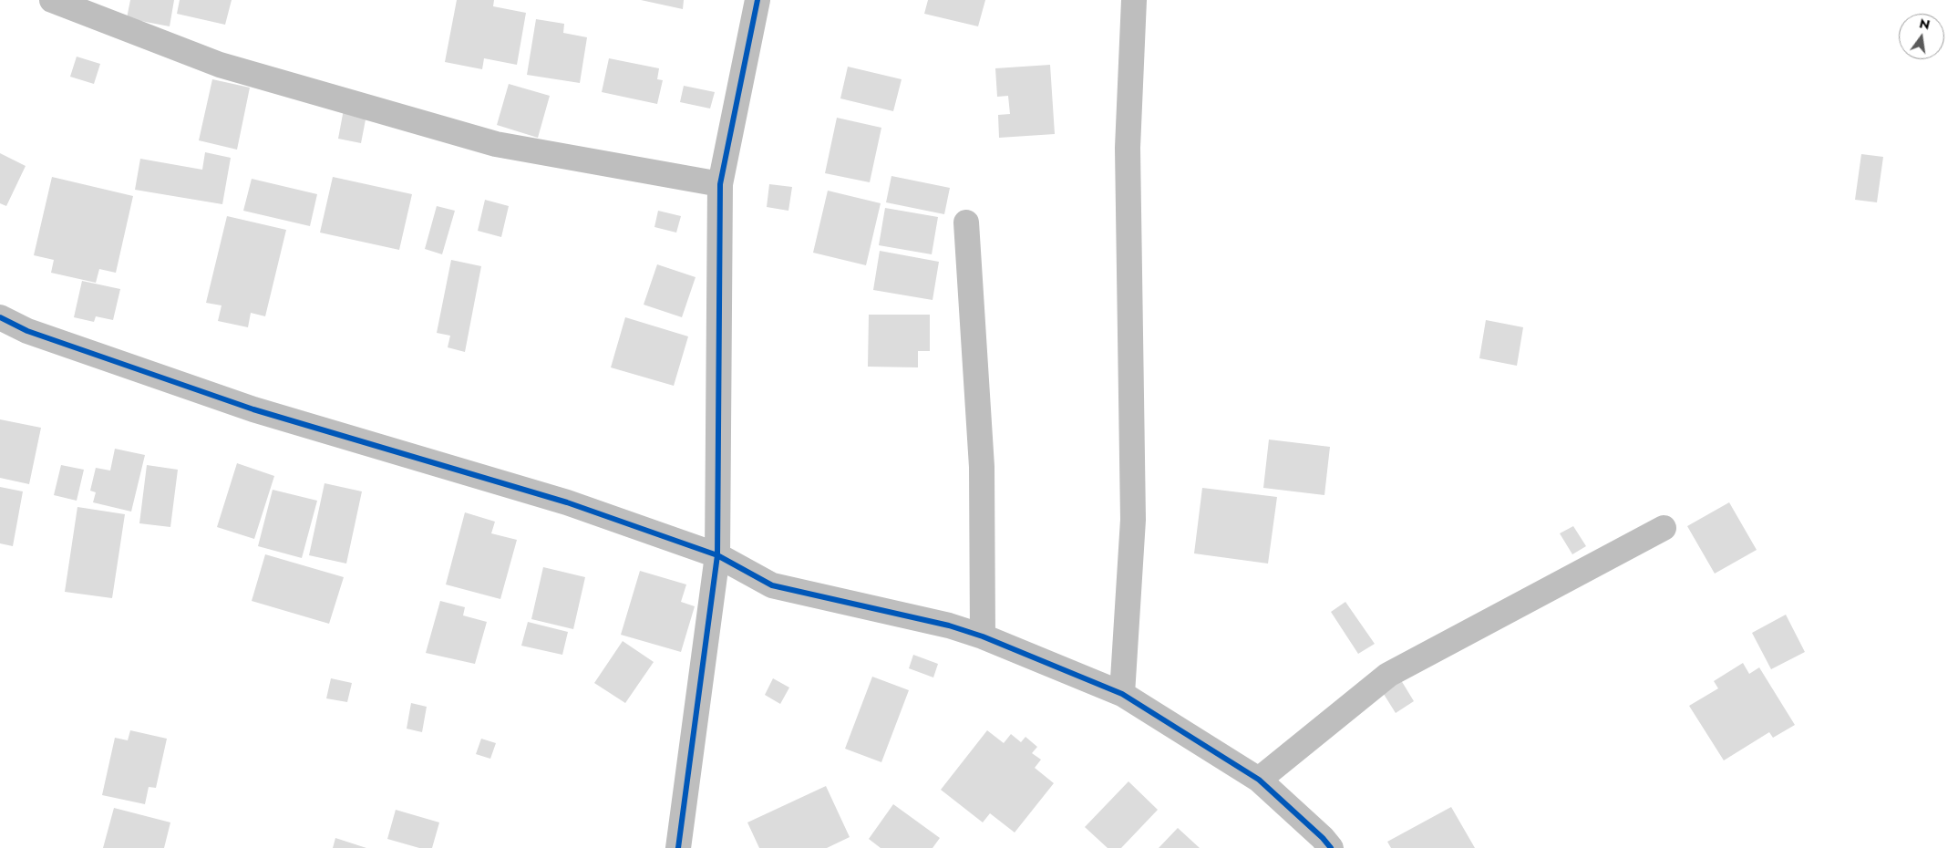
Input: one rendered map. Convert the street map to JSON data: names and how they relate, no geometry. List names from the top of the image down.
{
  "north": "top"
}
